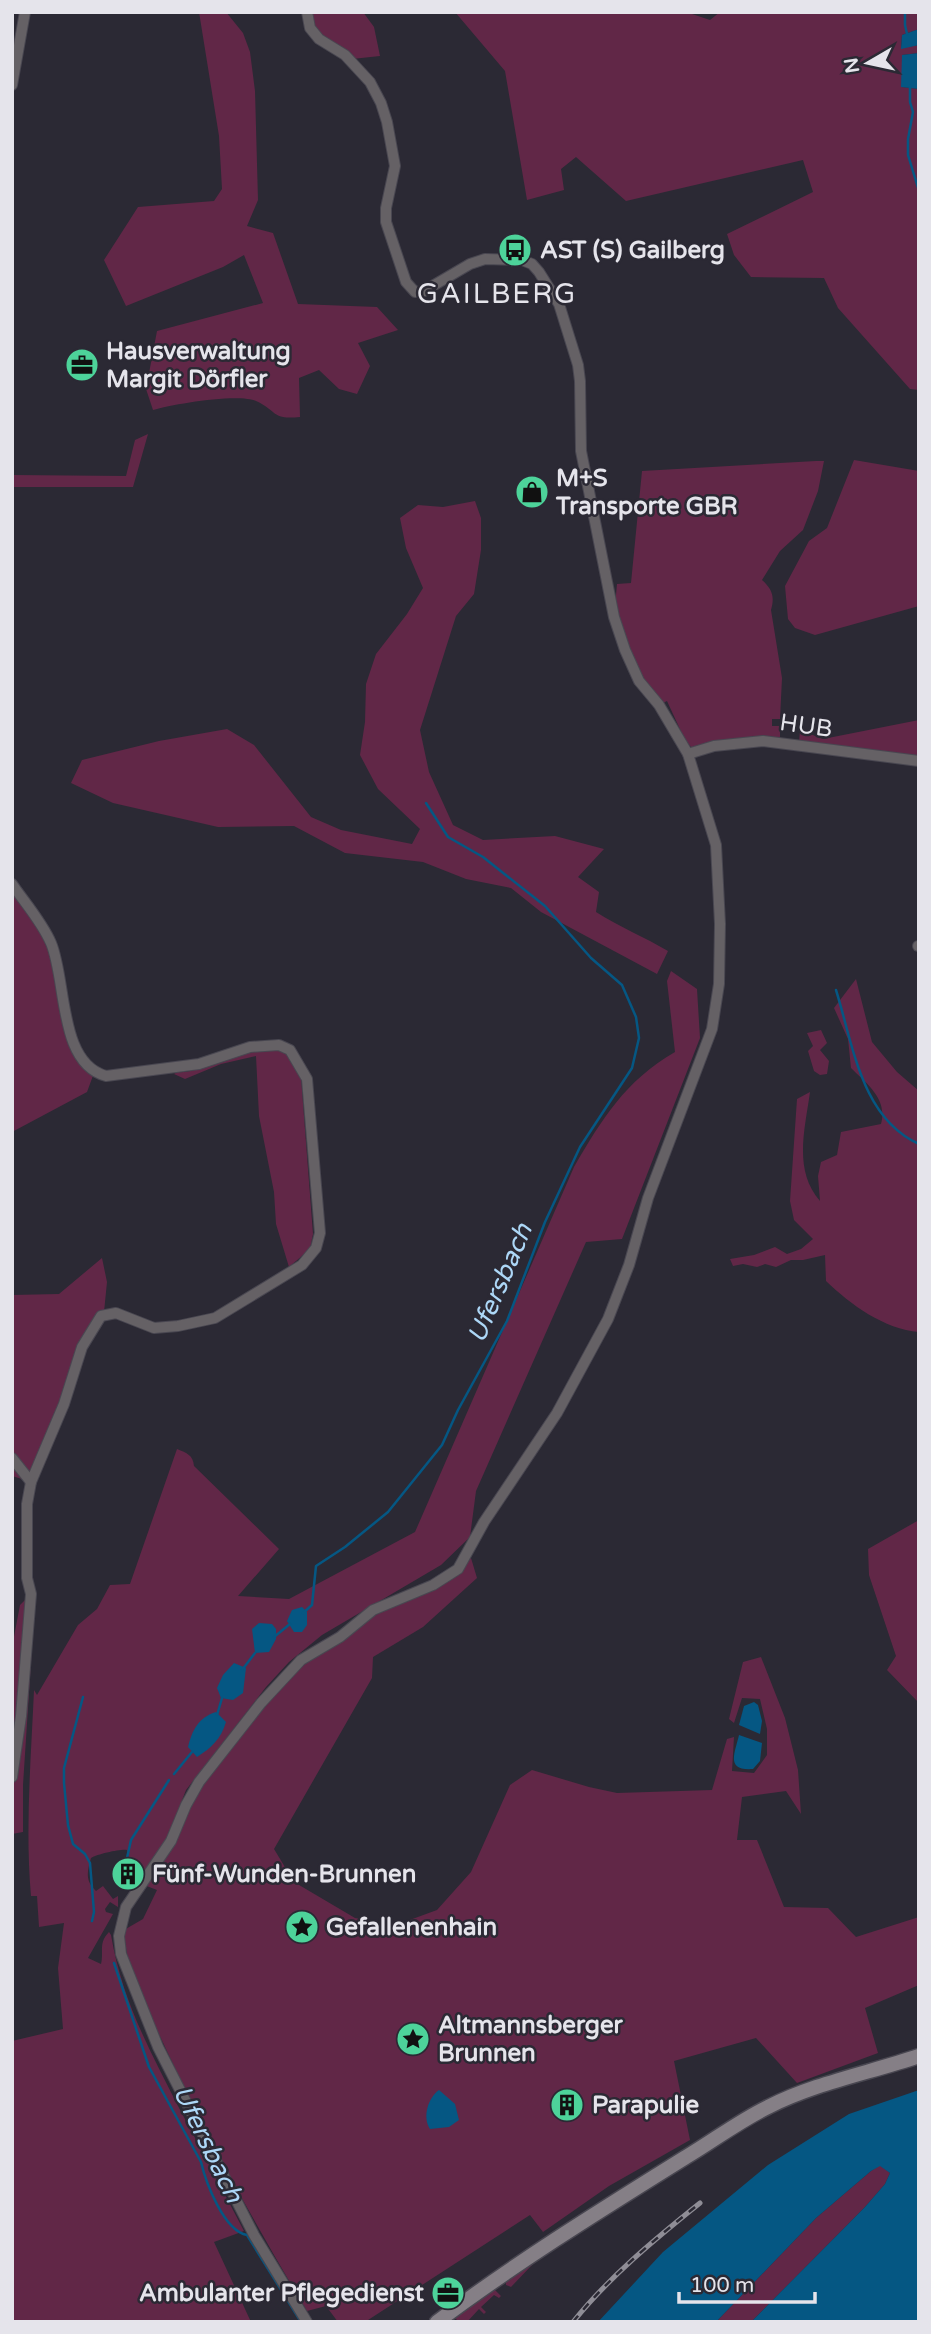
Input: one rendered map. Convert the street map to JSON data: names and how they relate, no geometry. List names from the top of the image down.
{
  "streets": {
    "street": ["HUB"]
  },
  "districts": ["GAILBERG"],
  "water": ["Ufersbach"],
  "places": {
    "bus stop": ["AST (S) Gailberg"],
    "office": ["Hausverwaltung Margit Dörfler", "Ambulanter Pflegedienst"],
    "shop": ["M+S Transporte GBR"],
    "building": ["Fünf-Wunden-Brunnen", "Parapulie"],
    "place": ["Gefallenenhain", "Altmannsberger Brunnen"]
  },
  "scale_bar": "100 m",
  "north": "left"
}
